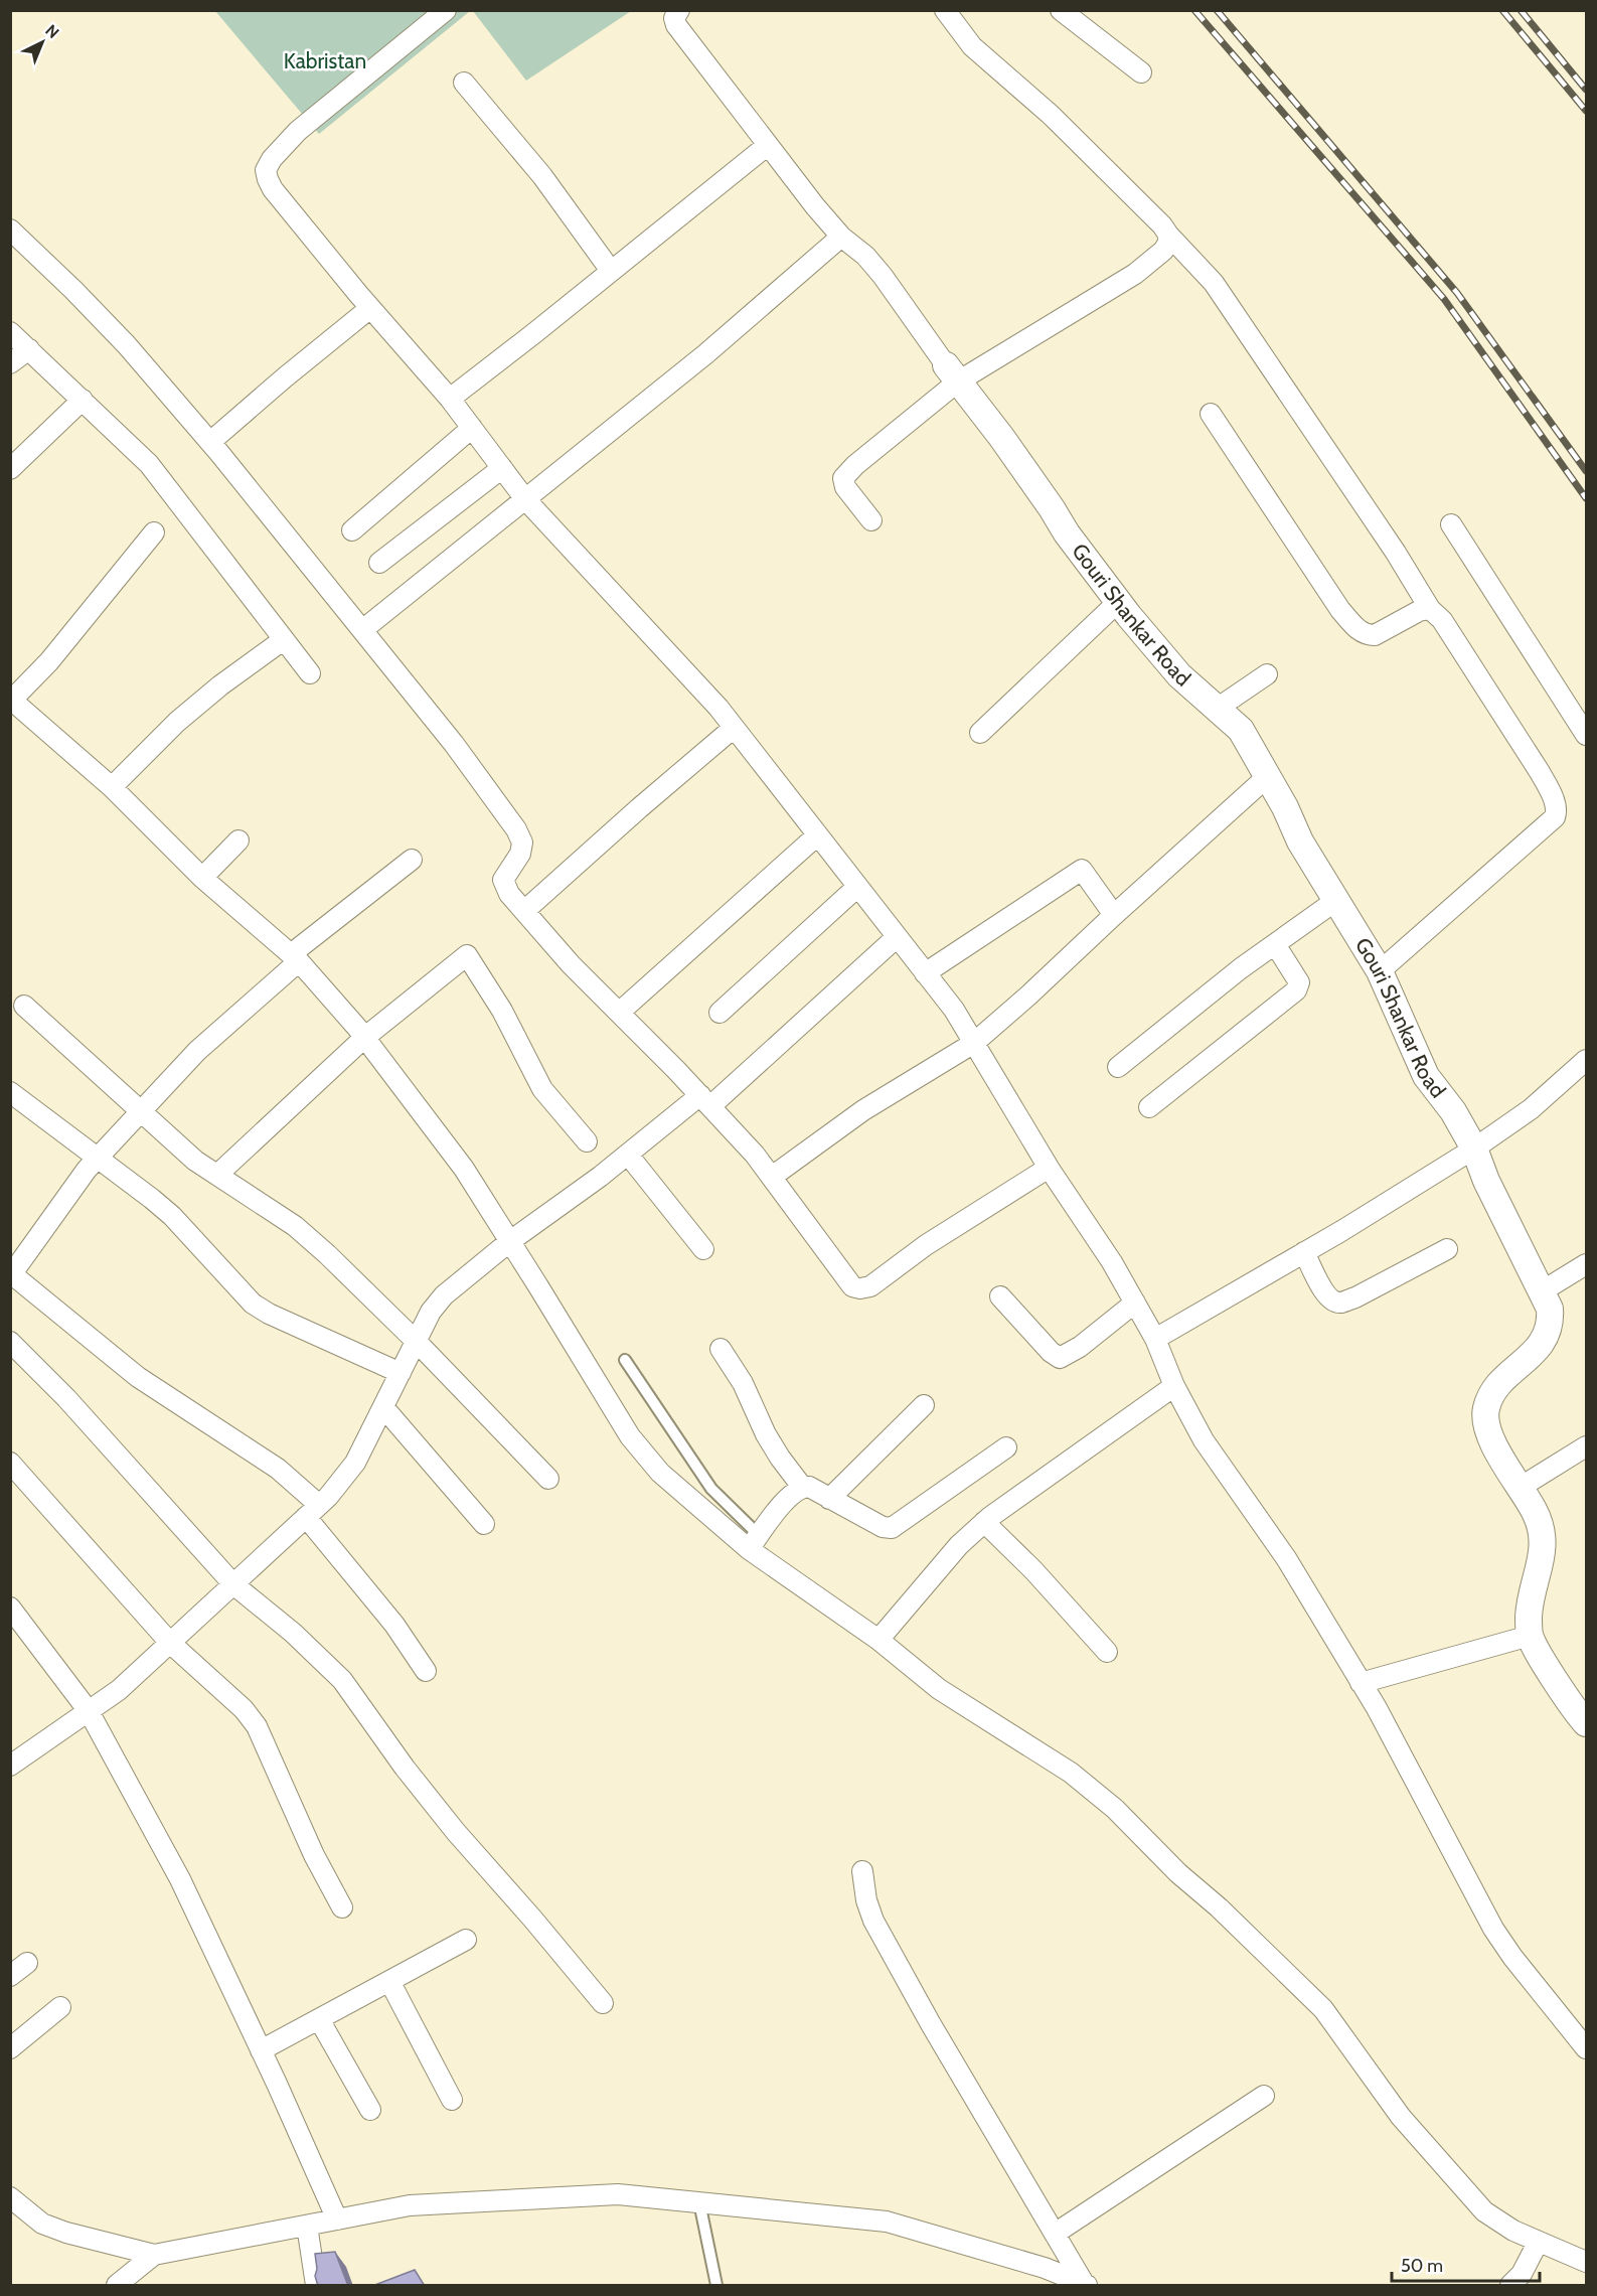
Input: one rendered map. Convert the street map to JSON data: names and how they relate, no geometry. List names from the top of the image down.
{
  "streets": {
    "street": ["Gouri Shankar Road"]
  },
  "parks": ["Kabristan"],
  "scale_bar": "50 m",
  "north": "top right"
}
